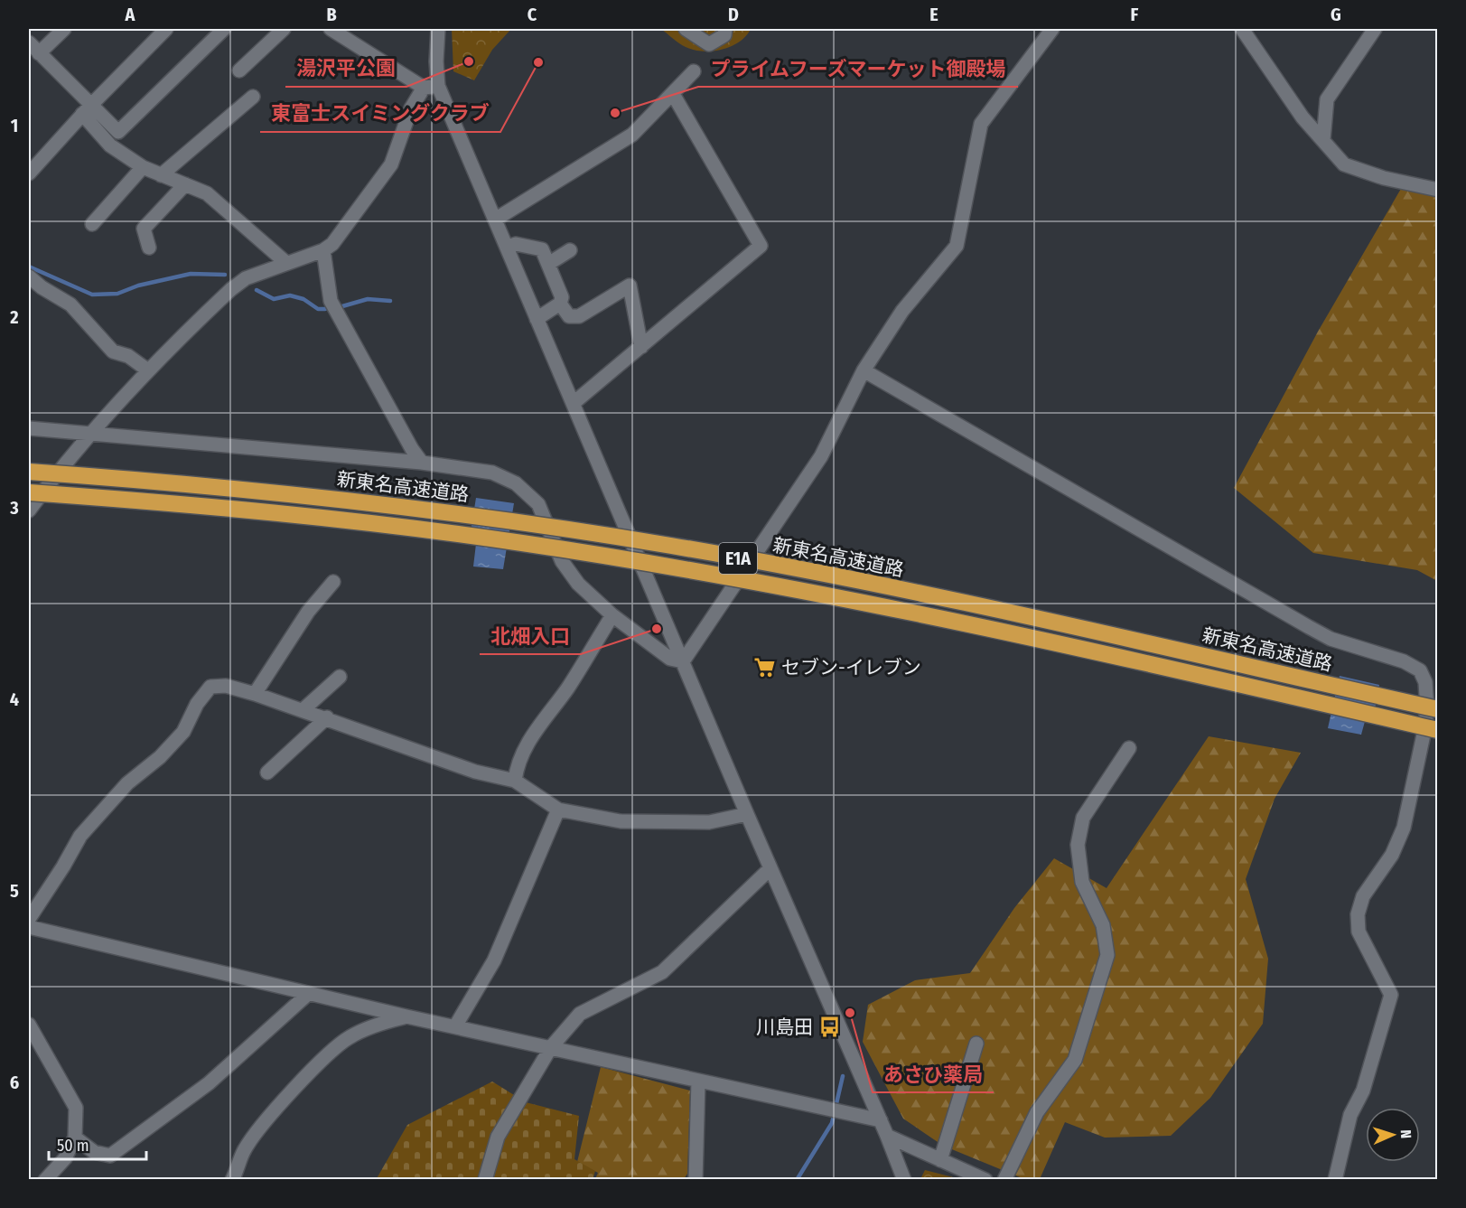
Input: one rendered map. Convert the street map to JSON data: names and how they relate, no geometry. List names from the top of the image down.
{
  "streets": {
    "highway": ["新東名高速道路", "E1A"]
  },
  "places": {
    "other": [
      "湯沢平公園",
      "東富士スイミングクラブ",
      "プライムフーズマーケット御殿場",
      "北畑入口",
      "あさひ薬局"
    ],
    "supermarket": ["セブン-イレブン"],
    "bus stop": ["川島田"]
  },
  "scale_bar": "50 m",
  "north": "right",
  "grid": {
    "columns": [
      "A",
      "B",
      "C",
      "D",
      "E",
      "F",
      "G"
    ],
    "rows": [
      "1",
      "2",
      "3",
      "4",
      "5",
      "6"
    ]
  }
}
